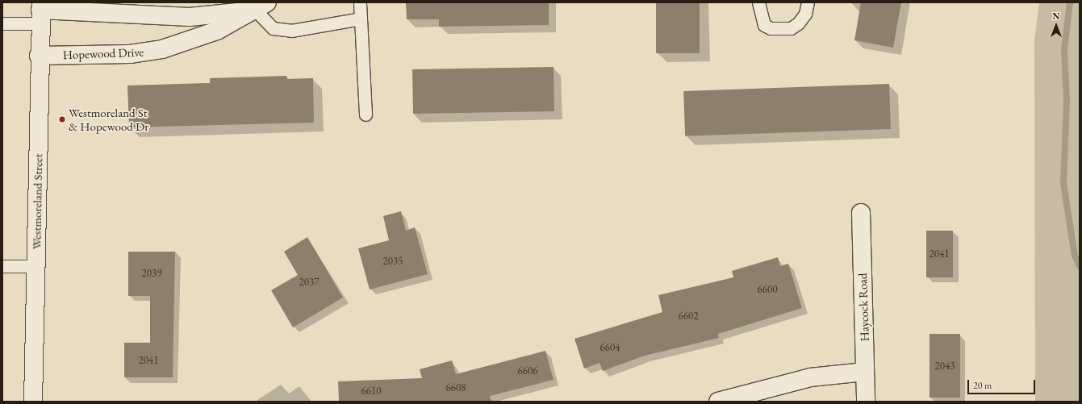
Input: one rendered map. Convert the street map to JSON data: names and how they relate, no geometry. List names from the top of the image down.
{
  "streets": {
    "street": ["Hopewood Drive", "Westmoreland Street", "Haycock Road"]
  },
  "crossings": [
    ["Hopewood Drive", "Westmoreland Street"]
  ],
  "places": ["Westmoreland St & Hopewood Dr"],
  "house_numbers": [
    "2041",
    "2035",
    "2039",
    "2037",
    "6600",
    "6602",
    "6604",
    "2041",
    "2043",
    "6606",
    "6608",
    "6610"
  ],
  "scale_bar": "20 m",
  "north": "top"
}
